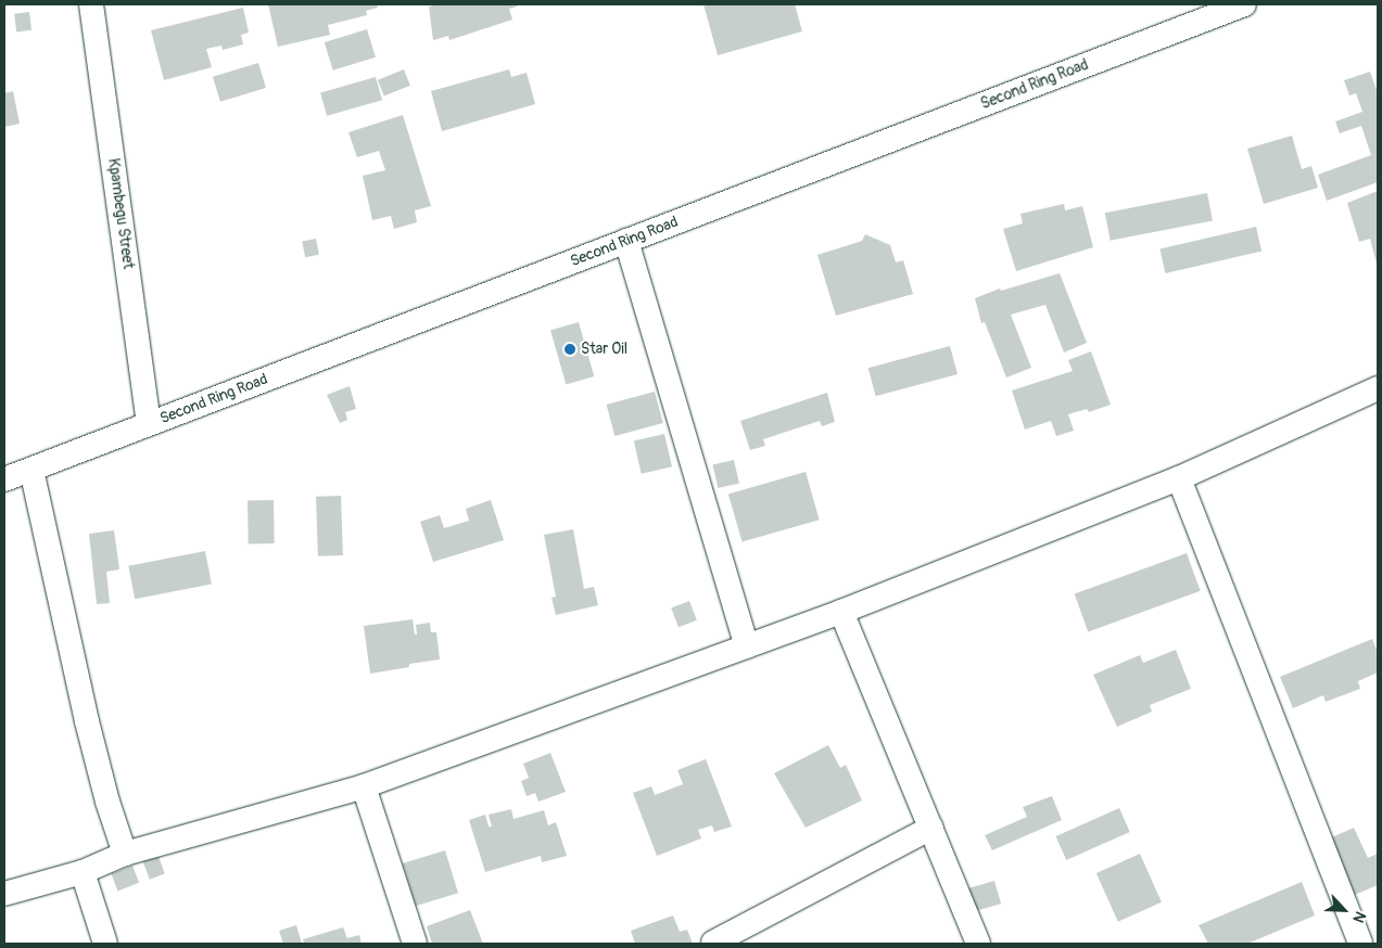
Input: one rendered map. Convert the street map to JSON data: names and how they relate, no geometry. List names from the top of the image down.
{
  "streets": {
    "street": ["Second Ring Road", "Kpambegu Street"]
  },
  "crossings": [
    ["Second Ring Road", "Kpambegu Street"]
  ],
  "places": ["Star Oil"],
  "north": "bottom right"
}
